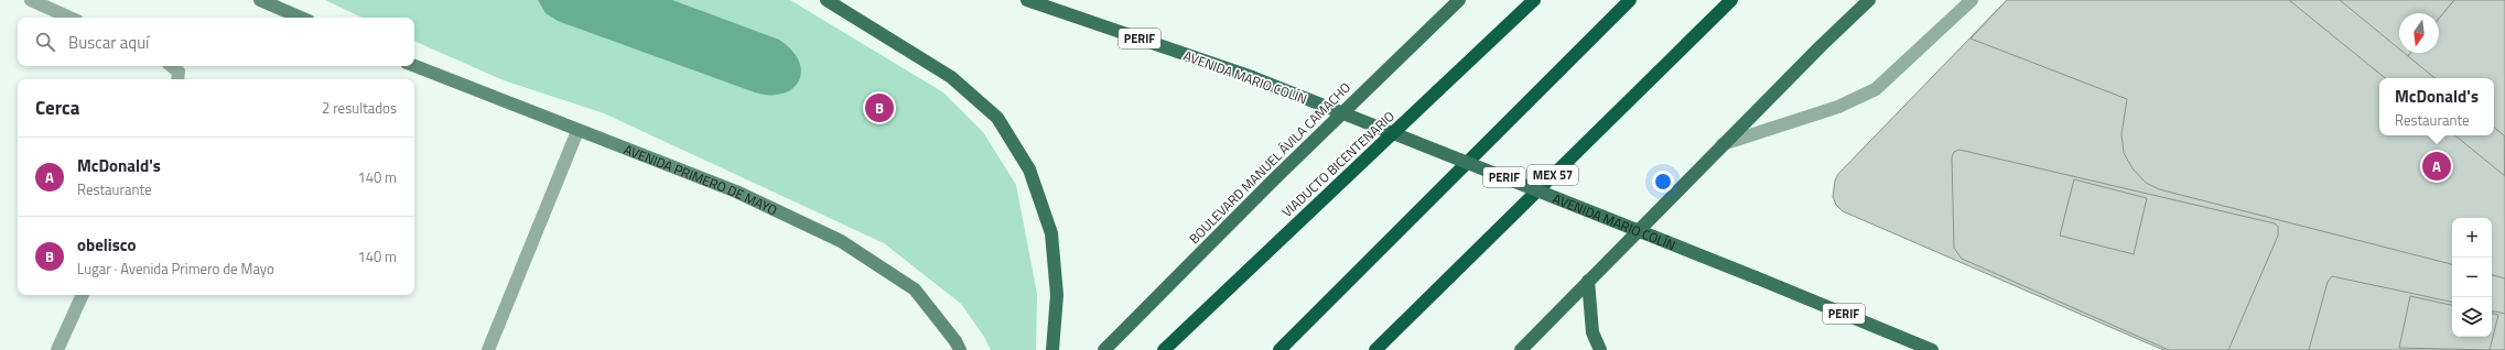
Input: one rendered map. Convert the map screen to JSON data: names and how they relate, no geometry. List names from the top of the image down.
{
  "streets": {
    "highway": ["VIADUCTO BICENTENARIO", "MEX 57"],
    "main road": ["PERIF", "AVENIDA MARIO COLÍN", "BOULEVARD MANUEL ÁVILA CAMACHO"],
    "street": ["AVENIDA PRIMERO DE MAYO"]
  },
  "north": "bottom",
  "page": {
    "search": "Buscar aquí",
    "popup": ["McDonald's", "Restaurante"],
    "heading": ["Cerca", "2 resultados"],
    "pins": ["B", "A"],
    "list": [
      {
        "mark": "A",
        "name": "McDonald's",
        "note": "Restaurante",
        "value": "140 m"
      },
      {
        "mark": "B",
        "name": "obelisco",
        "note": "Lugar · Avenida Primero de Mayo",
        "value": "140 m"
      }
    ],
    "map_buttons": ["+", "−"]
  }
}
